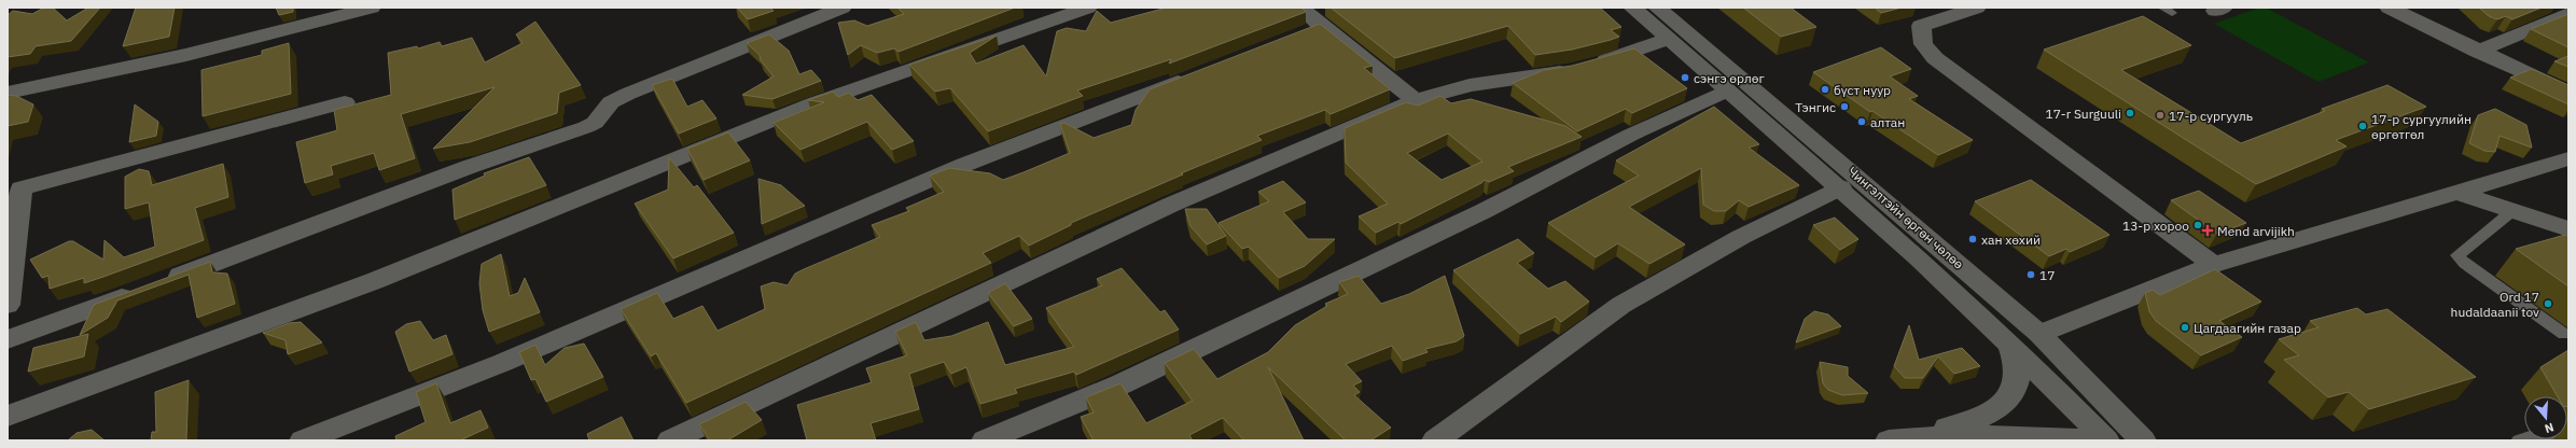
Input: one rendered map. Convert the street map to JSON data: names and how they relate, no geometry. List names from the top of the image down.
{
  "streets": {
    "street": ["Чингэлтэйн өргөн чөлөө"]
  },
  "places": {
    "other": [
      "сэнгэ өрлөг",
      "бүст нуур",
      "Тэнгис",
      "17-r Surguuli",
      "17-р сургууль",
      "алтан",
      "17-р сургуулийн өргөтгөл",
      "13-р хороо",
      "хан хөхий",
      "17",
      "Ord 17 hudaldaanii tov",
      "Цагдаагийн газар"
    ],
    "health": ["Mend arvijikh"]
  },
  "north": "bottom"
}
